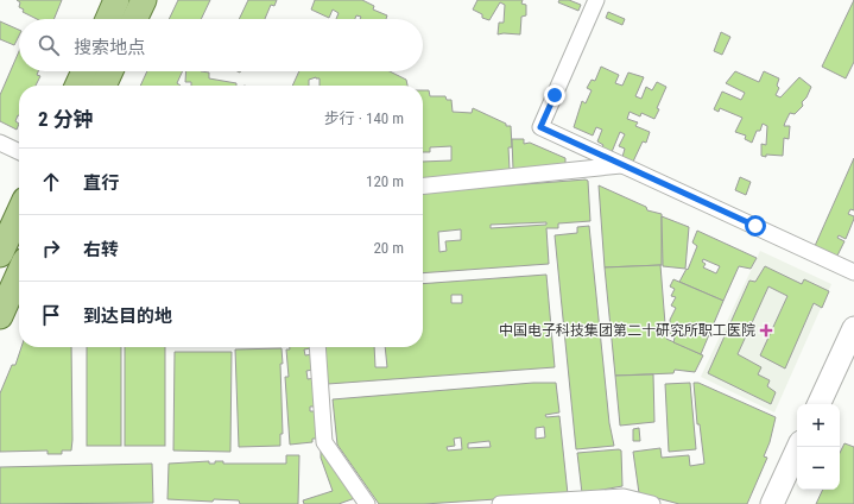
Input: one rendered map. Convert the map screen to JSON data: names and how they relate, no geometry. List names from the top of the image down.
{
  "places": {
    "health": ["中国电子科技集团第二十研究所职工医院"]
  },
  "page": {
    "search": "搜索地点",
    "heading": ["2 分钟", "步行 · 140 m"],
    "list": [
      ["直行", "120 m"],
      ["右转", "20 m"],
      "到达目的地"
    ],
    "map_buttons": ["+", "−"]
  }
}
